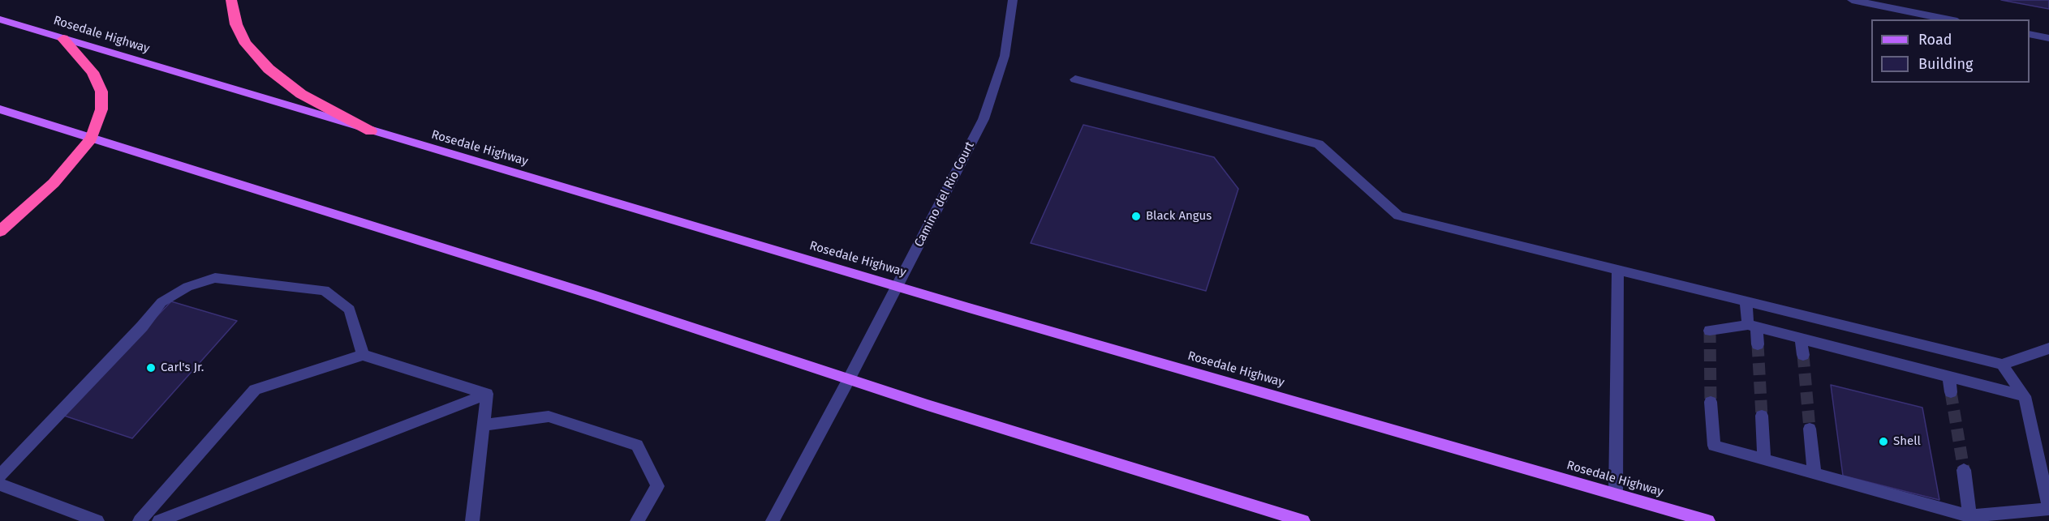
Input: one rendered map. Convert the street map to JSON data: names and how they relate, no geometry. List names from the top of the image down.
{
  "streets": {
    "main road": ["Rosedale Highway"],
    "street": ["Camino del Rio Court"]
  },
  "crossings": [
    ["Rosedale Highway", "Camino del Rio Court"]
  ],
  "places": ["Black Angus", "Carl's Jr.", "Shell"],
  "legend": ["Road", "Building"]
}
